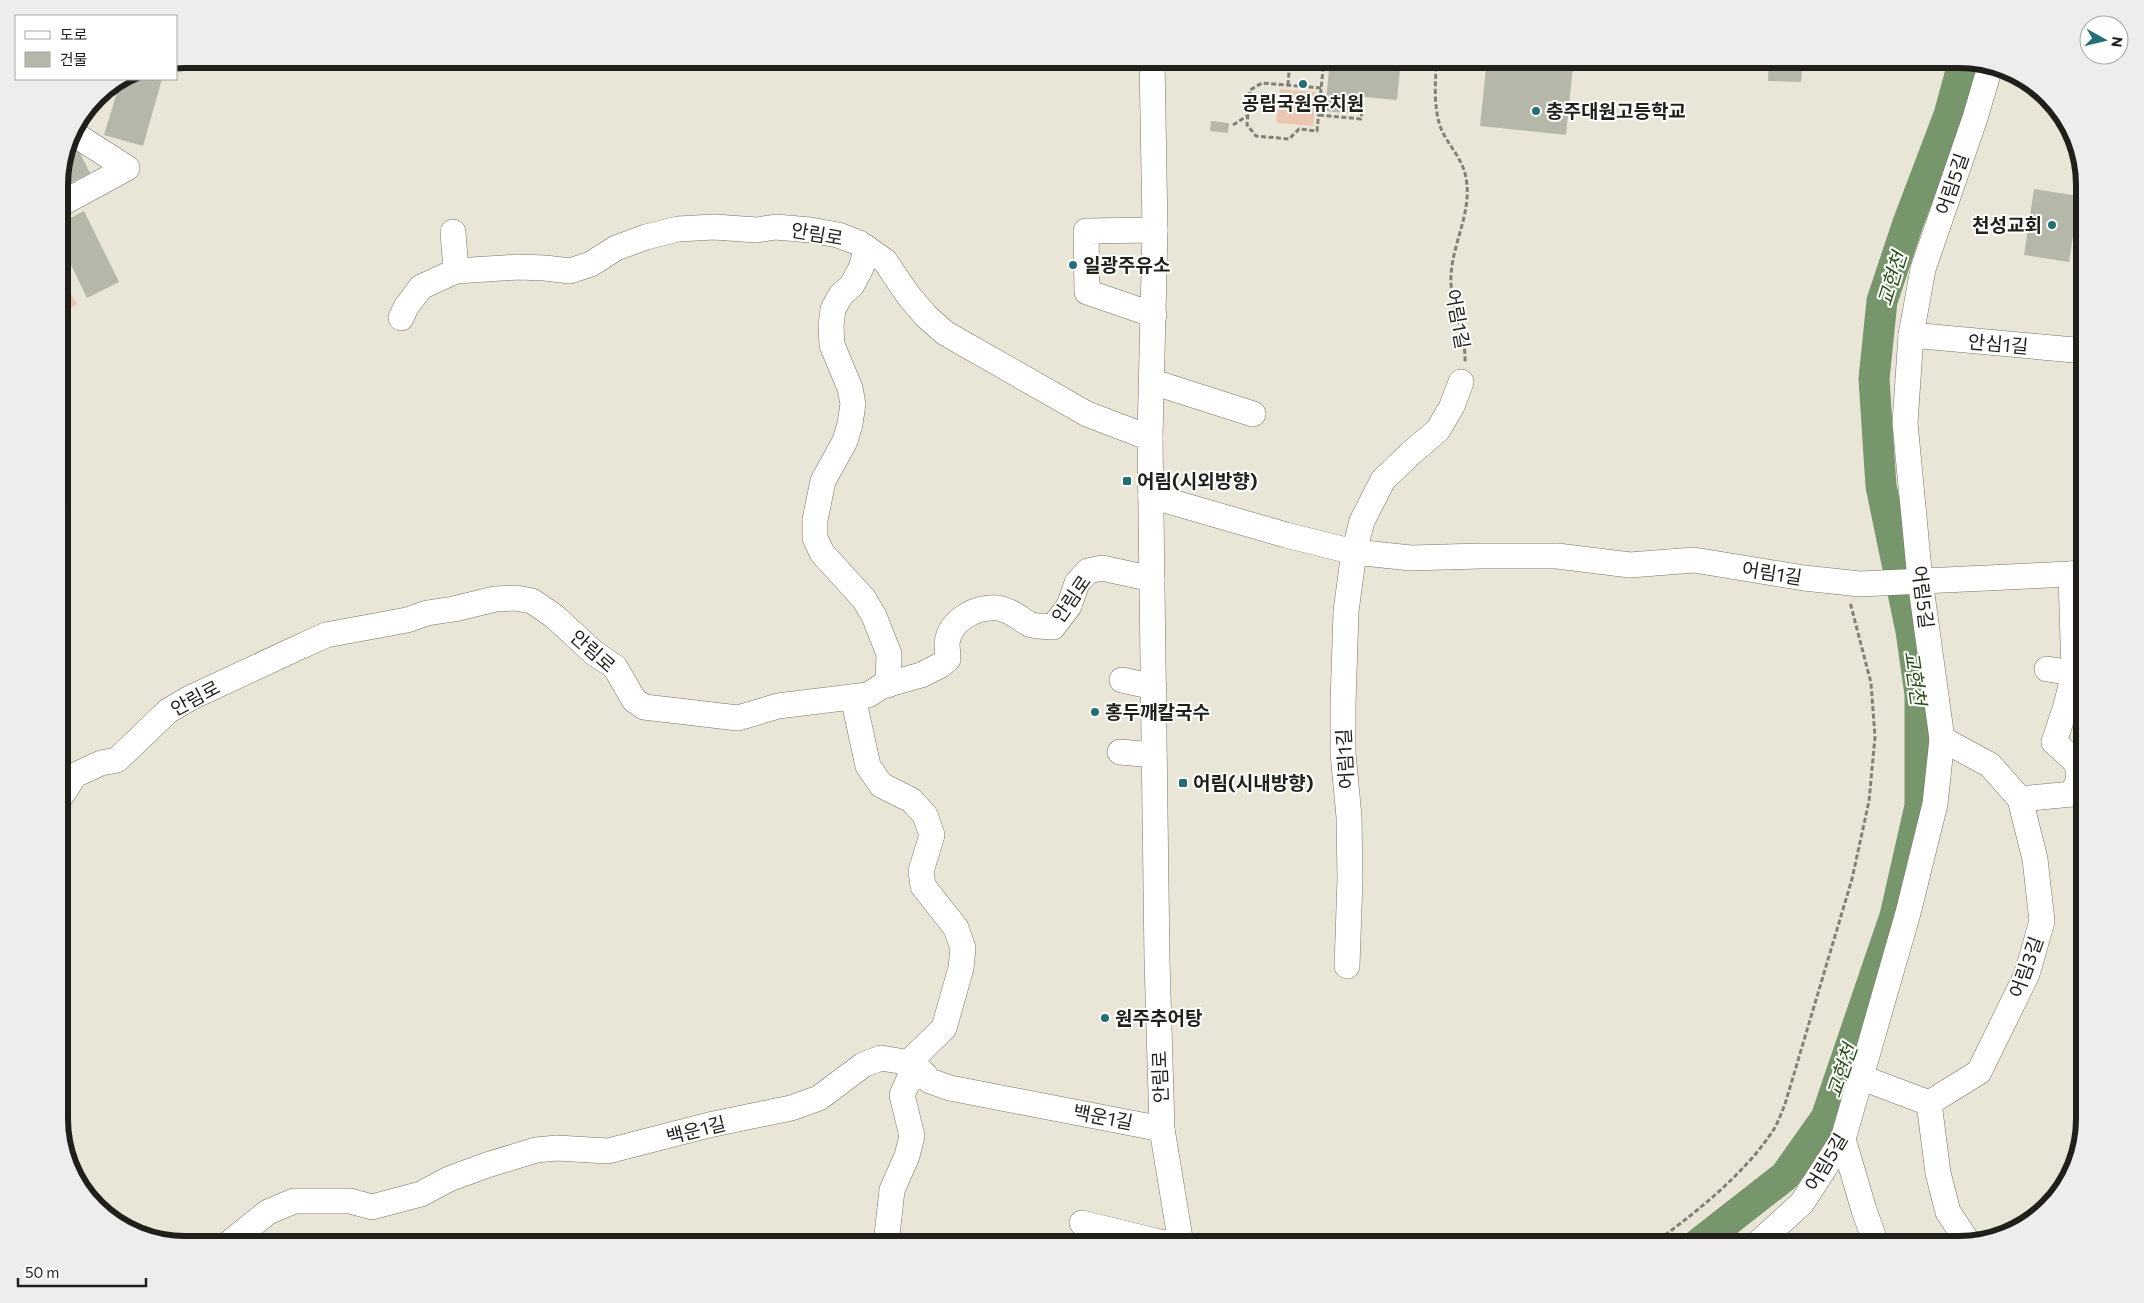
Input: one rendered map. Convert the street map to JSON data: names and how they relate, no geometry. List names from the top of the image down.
{
  "streets": {
    "street": [
      "어림5길",
      "안림로",
      "어림1길",
      "안심1길",
      "어림3길",
      "백운1길"
    ]
  },
  "crossings": [
    ["어림5길", "어림1길"],
    ["어림5길", "안심1길"],
    ["어림5길", "어림3길"],
    ["안림로", "어림1길"],
    ["안림로", "백운1길"]
  ],
  "water": ["교현천"],
  "places": {
    "other": [
      "공립국원유치원",
      "충주대원고등학교",
      "천성교회",
      "일광주유소",
      "홍두깨칼국수",
      "원주추어탕"
    ],
    "transit": ["어림(시외방향)", "어림(시내방향)"]
  },
  "legend": ["도로", "건물"],
  "scale_bar": "50 m",
  "north": "right"
}
